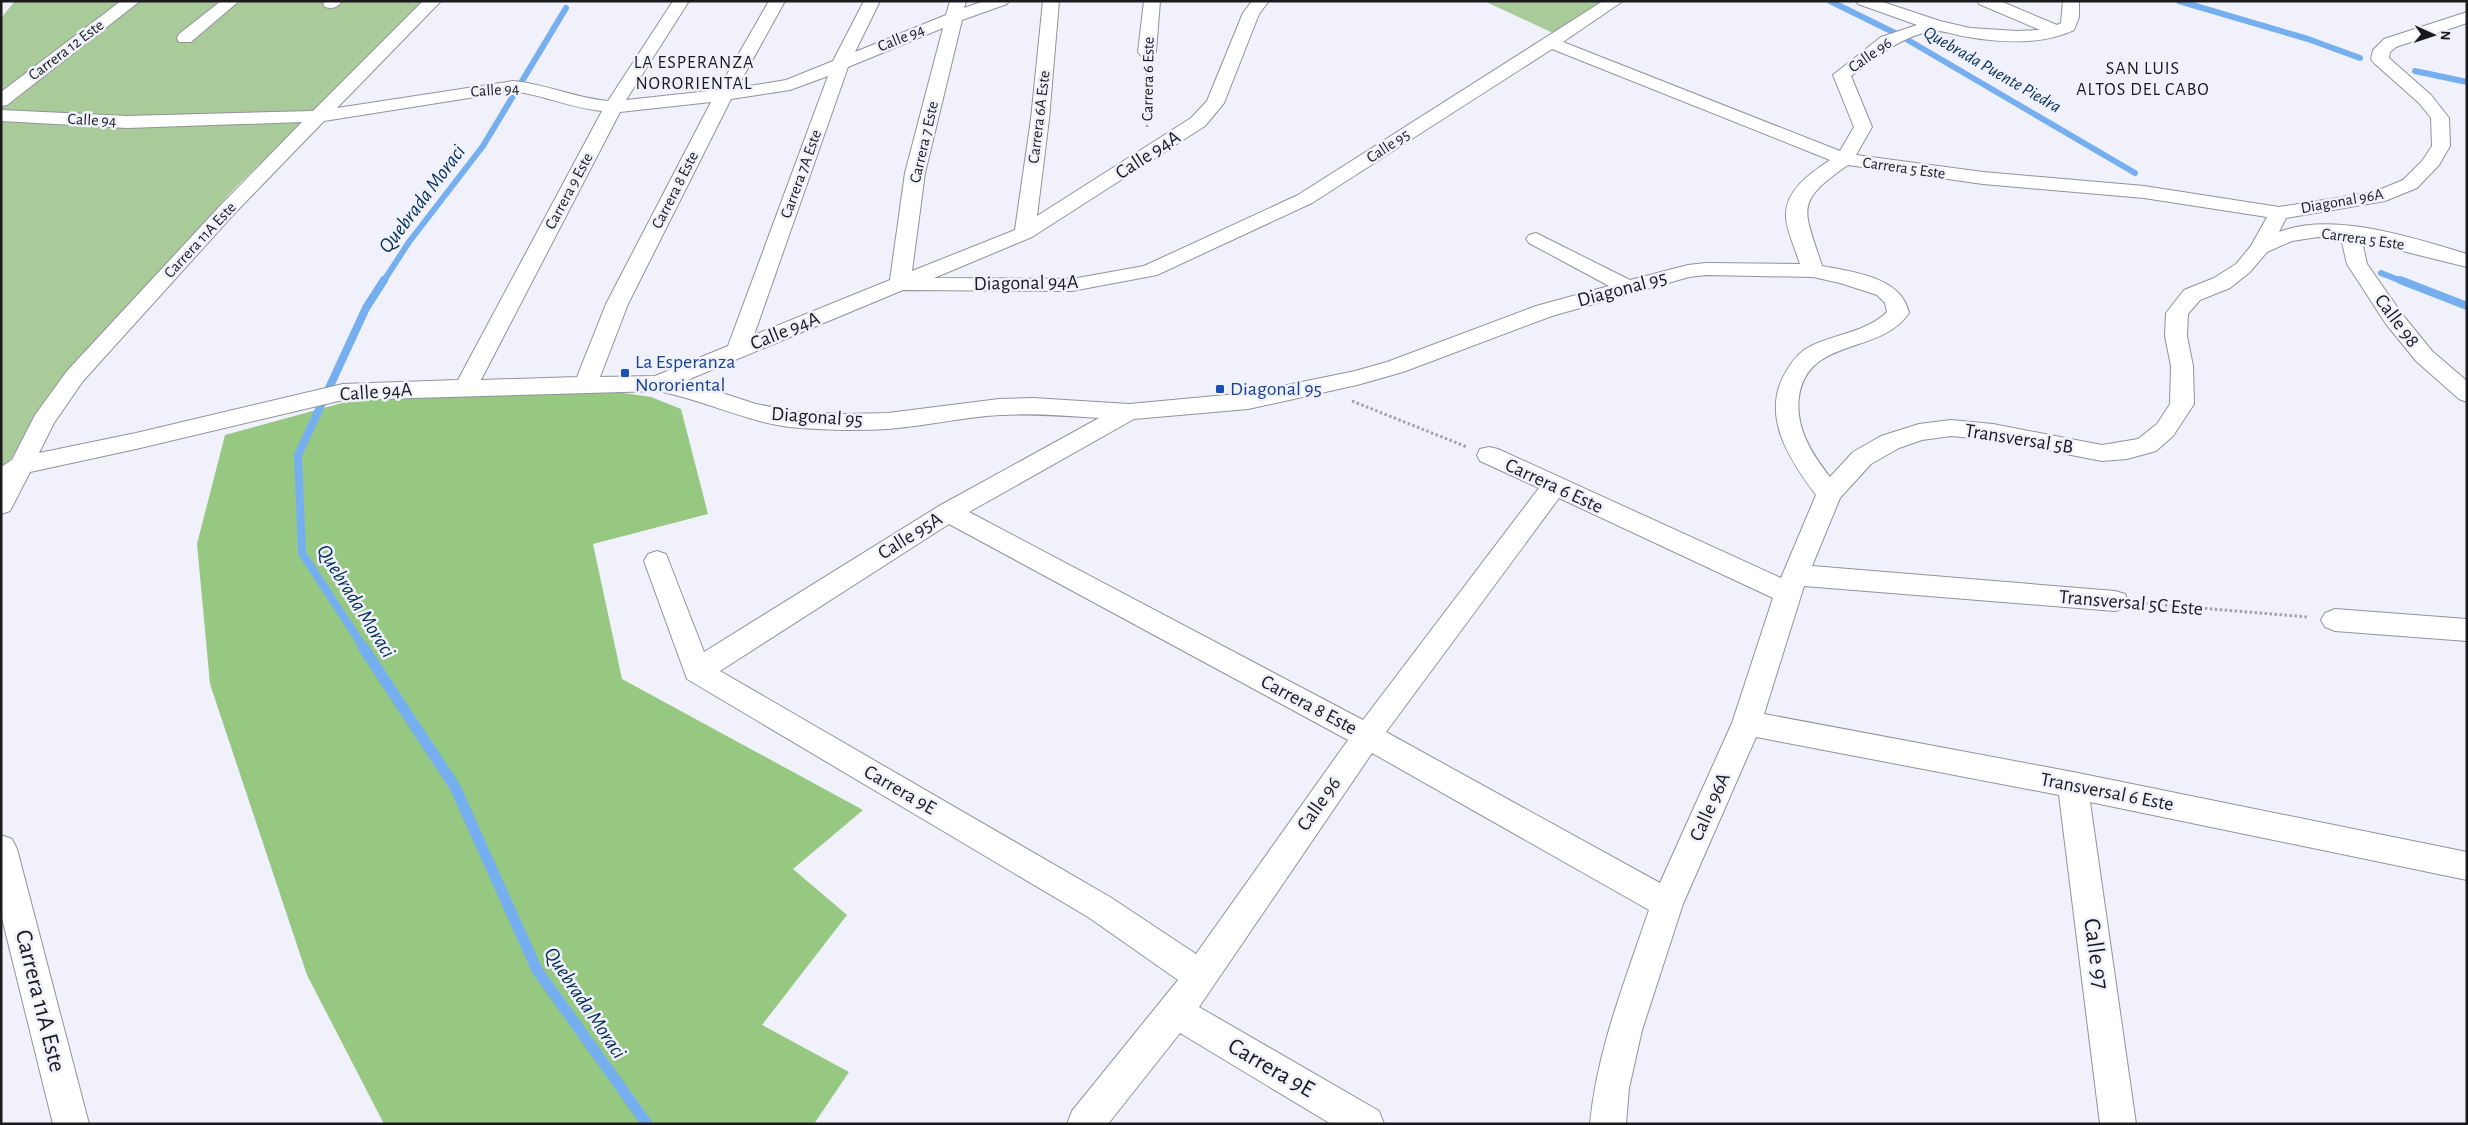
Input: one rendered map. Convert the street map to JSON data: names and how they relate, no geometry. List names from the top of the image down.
{
  "streets": {
    "street": [
      "Calle 94",
      "Carrera 12 Este",
      "Calle 96",
      "Carrera 6 Este",
      "Carrera 6A Este",
      "Carrera 7 Este",
      "Calle 95",
      "Calle 94A",
      "Carrera 5 Este",
      "Carrera 7A Este",
      "Carrera 8 Este",
      "Carrera 9 Este",
      "Diagonal 96A",
      "Carrera 11A Este",
      "Diagonal 94A",
      "Diagonal 95",
      "Calle 98",
      "Transversal 5B",
      "Calle 95A",
      "Transversal 5C Este",
      "Carrera 9E",
      "Transversal 6 Este",
      "Calle 96A",
      "Calle 97"
    ]
  },
  "crossings": [
    ["Calle 94", "Carrera 7 Este"],
    ["Calle 94", "Carrera 7A Este"],
    ["Calle 94", "Carrera 8 Este"],
    ["Calle 94", "Carrera 9 Este"],
    ["Calle 94", "Carrera 11A Este"],
    ["Calle 96", "Carrera 6 Este"],
    ["Calle 96", "Carrera 5 Este"],
    ["Calle 96", "Carrera 8 Este"],
    ["Calle 96", "Diagonal 95"],
    ["Calle 96", "Carrera 9E"],
    ["Carrera 6 Este", "Calle 94A"],
    ["Carrera 6 Este", "Diagonal 95"],
    ["Carrera 6 Este", "Transversal 5C Este"],
    ["Carrera 6 Este", "Calle 96A"],
    ["Carrera 6A Este", "Calle 94A"],
    ["Carrera 7 Este", "Calle 94A"],
    ["Carrera 7 Este", "Diagonal 94A"],
    ["Calle 95", "Carrera 5 Este"],
    ["Calle 95", "Diagonal 94A"],
    ["Calle 94A", "Carrera 7A Este"],
    ["Calle 94A", "Carrera 8 Este"],
    ["Calle 94A", "Carrera 9 Este"],
    ["Calle 94A", "Carrera 11A Este"],
    ["Calle 94A", "Diagonal 94A"],
    ["Calle 94A", "Diagonal 95"],
    ["Carrera 5 Este", "Diagonal 96A"],
    ["Carrera 5 Este", "Calle 98"],
    ["Carrera 8 Este", "Calle 95A"],
    ["Carrera 8 Este", "Calle 96A"],
    ["Diagonal 96A", "Transversal 5B"],
    ["Diagonal 95", "Transversal 5B"],
    ["Diagonal 95", "Calle 95A"],
    ["Diagonal 95", "Calle 96A"],
    ["Transversal 5B", "Calle 96A"],
    ["Calle 95A", "Carrera 9E"],
    ["Transversal 5C Este", "Calle 96A"],
    ["Transversal 6 Este", "Calle 96A"],
    ["Transversal 6 Este", "Calle 97"]
  ],
  "districts": ["LA ESPERANZA NORORIENTAL", "SAN LUIS ALTOS DEL CABO"],
  "water": ["Quebrada Puente Piedra", "Quebrada Moraci"],
  "places": {
    "transit": ["La Esperanza Nororiental", "Diagonal 95"]
  },
  "north": "right"
}
